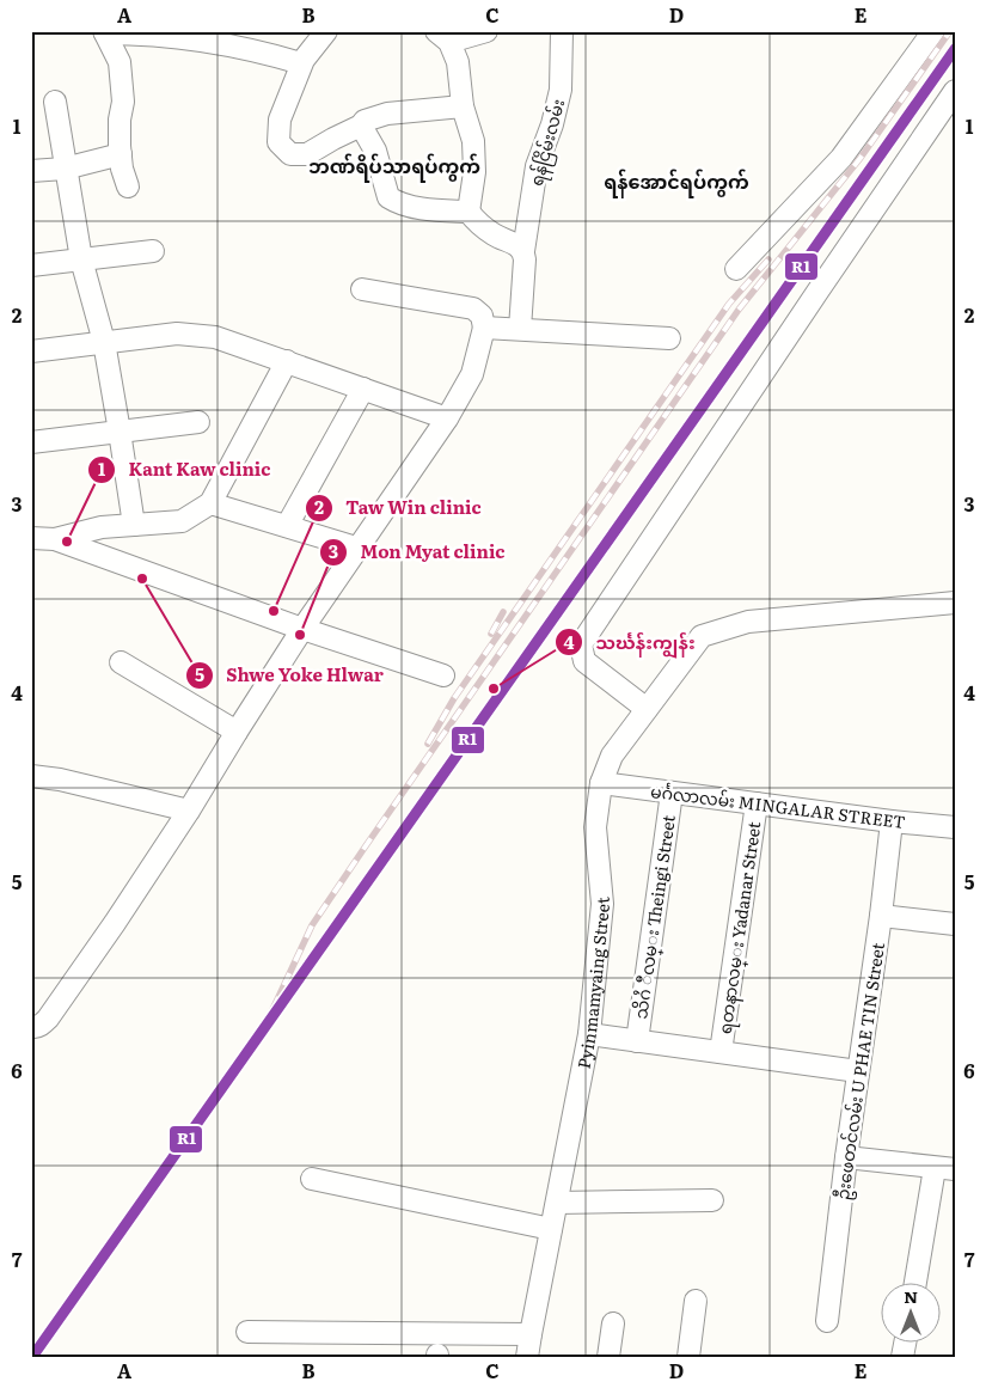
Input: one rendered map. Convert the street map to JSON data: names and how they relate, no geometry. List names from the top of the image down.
{
  "streets": {
    "street": [
      "ရန်ငြိမ်းလမ်း",
      "မင်္ဂလာလမ်း MINGALAR STREET",
      "သိဂႆ ီလမ္း Theingi Street",
      "ရတနာလမ္း Yadanar Street",
      "Pyinmamyaing Street",
      "ဦးဖေတင်လမ်း U PHAE TIN Street"
    ]
  },
  "crossings": [
    ["မင်္ဂလာလမ်း MINGALAR STREET", "သိဂႆ ီလမ္း Theingi Street"],
    ["မင်္ဂလာလမ်း MINGALAR STREET", "ရတနာလမ္း Yadanar Street"],
    ["မင်္ဂလာလမ်း MINGALAR STREET", "Pyinmamyaing Street"],
    ["မင်္ဂလာလမ်း MINGALAR STREET", "ဦးဖေတင်လမ်း U PHAE TIN Street"]
  ],
  "districts": ["ဘဏ်ရိပ်သာရပ်ကွက်", "ရန်အောင်ရပ်ကွက်"],
  "places": [
    "Kant Kaw clinic",
    "Shwe Yoke Hlwar",
    "Taw Win clinic",
    "Mon Myat clinic",
    "သင်္ဃန်းကျွန်း"
  ],
  "lines": ["transit line R1"],
  "north": "top",
  "grid": {
    "columns": [
      "A",
      "B",
      "C",
      "D",
      "E"
    ],
    "rows": [
      "1",
      "2",
      "3",
      "4",
      "5",
      "6",
      "7"
    ]
  }
}
